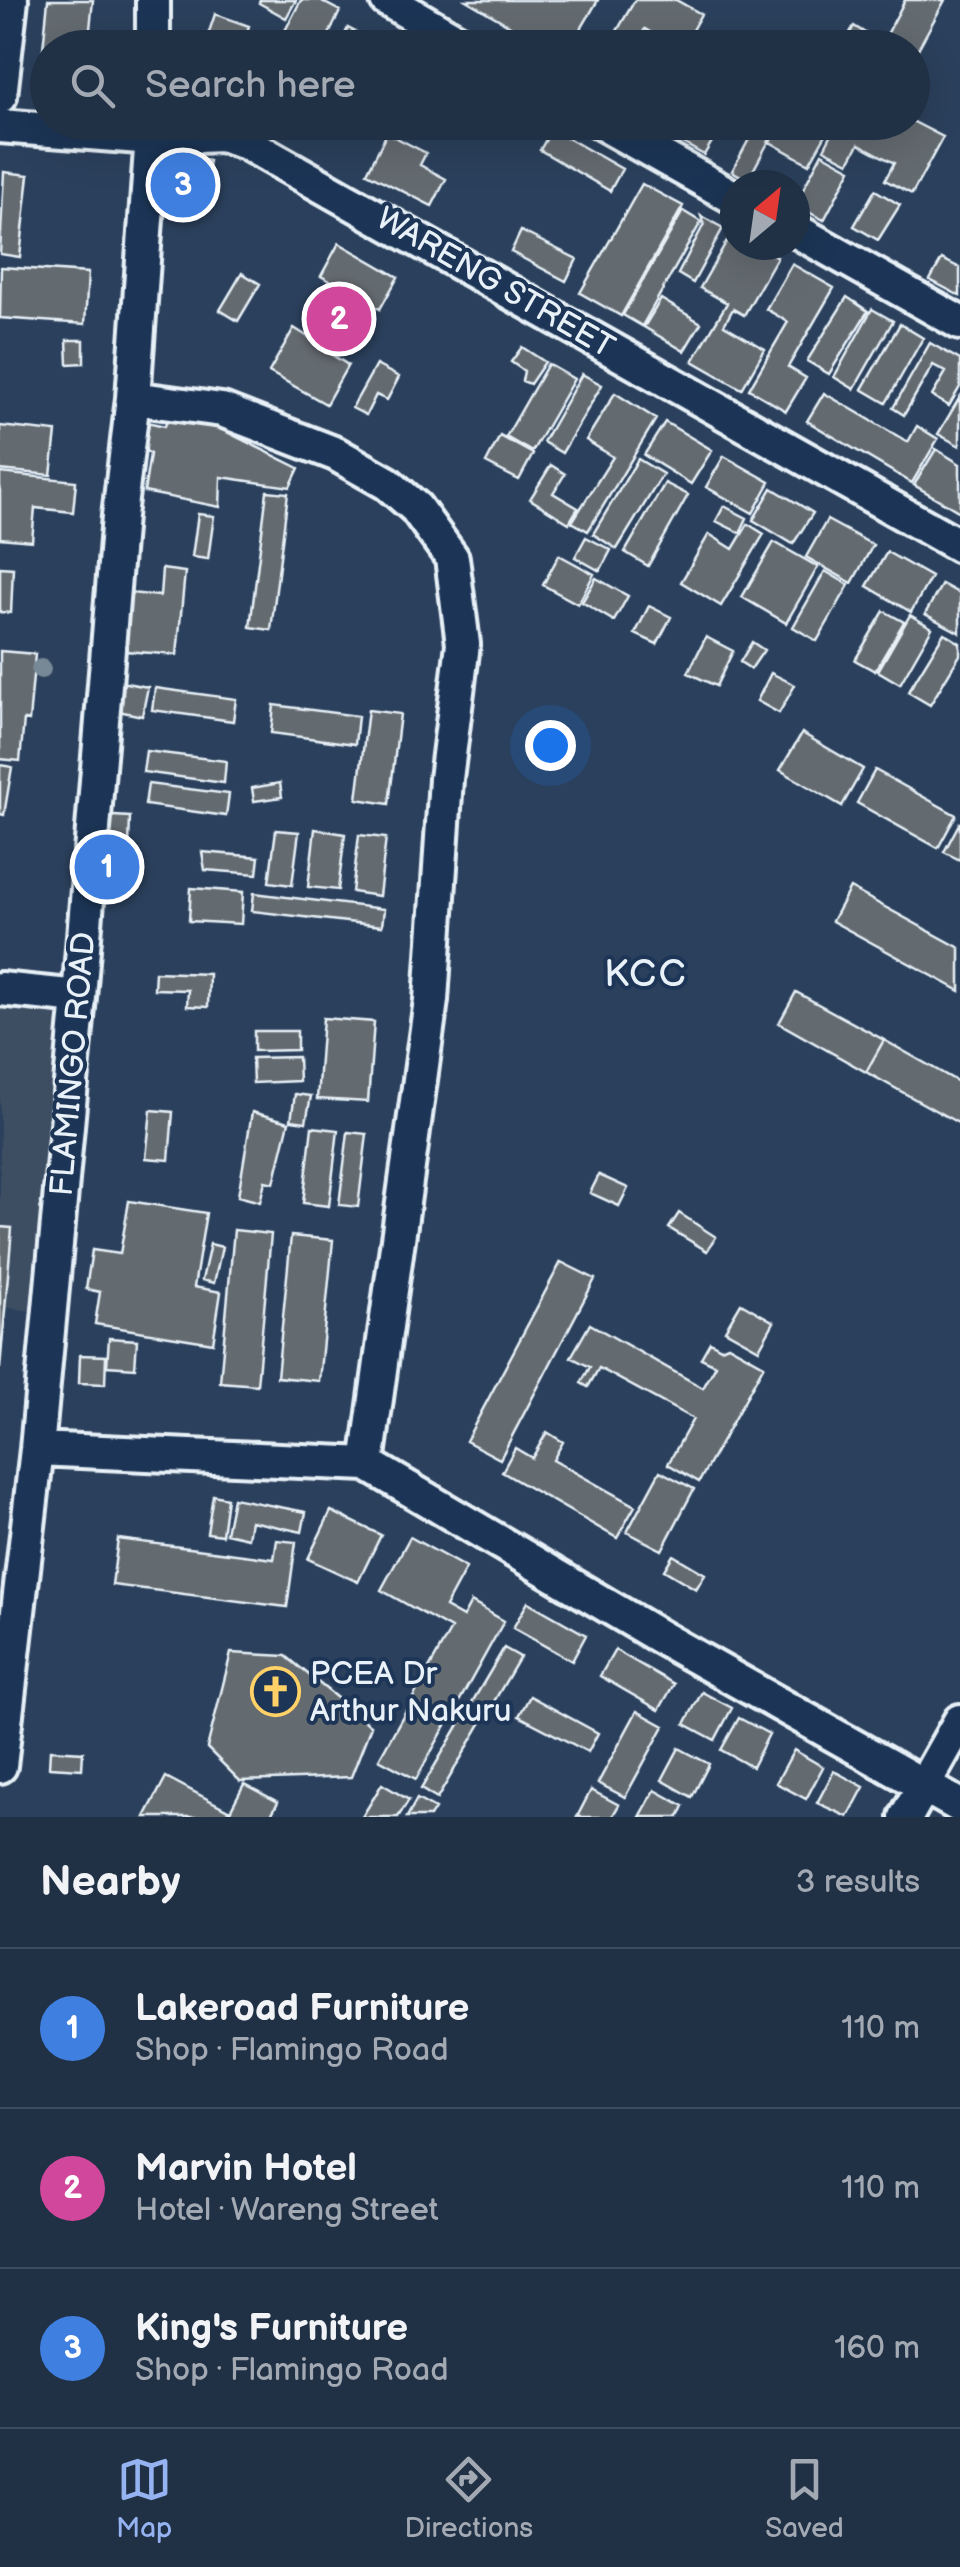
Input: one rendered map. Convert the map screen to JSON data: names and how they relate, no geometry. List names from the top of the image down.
{
  "streets": {
    "street": ["WARENG STREET", "FLAMINGO ROAD"]
  },
  "districts": ["KCC"],
  "places": {
    "church": ["PCEA Dr Arthur Nakuru"]
  },
  "north": "top right",
  "page": {
    "search": "Search here",
    "pins": ["3", "2", "1"],
    "heading": ["Nearby", "3 results"],
    "list": [
      {
        "mark": "1",
        "name": "Lakeroad Furniture",
        "note": "Shop · Flamingo Road",
        "value": "110 m"
      },
      {
        "mark": "2",
        "name": "Marvin Hotel",
        "note": "Hotel · Wareng Street",
        "value": "110 m"
      },
      {
        "mark": "3",
        "name": "King's Furniture",
        "note": "Shop · Flamingo Road",
        "value": "160 m"
      }
    ],
    "nav": ["Map", "Directions", "Saved"]
  }
}
